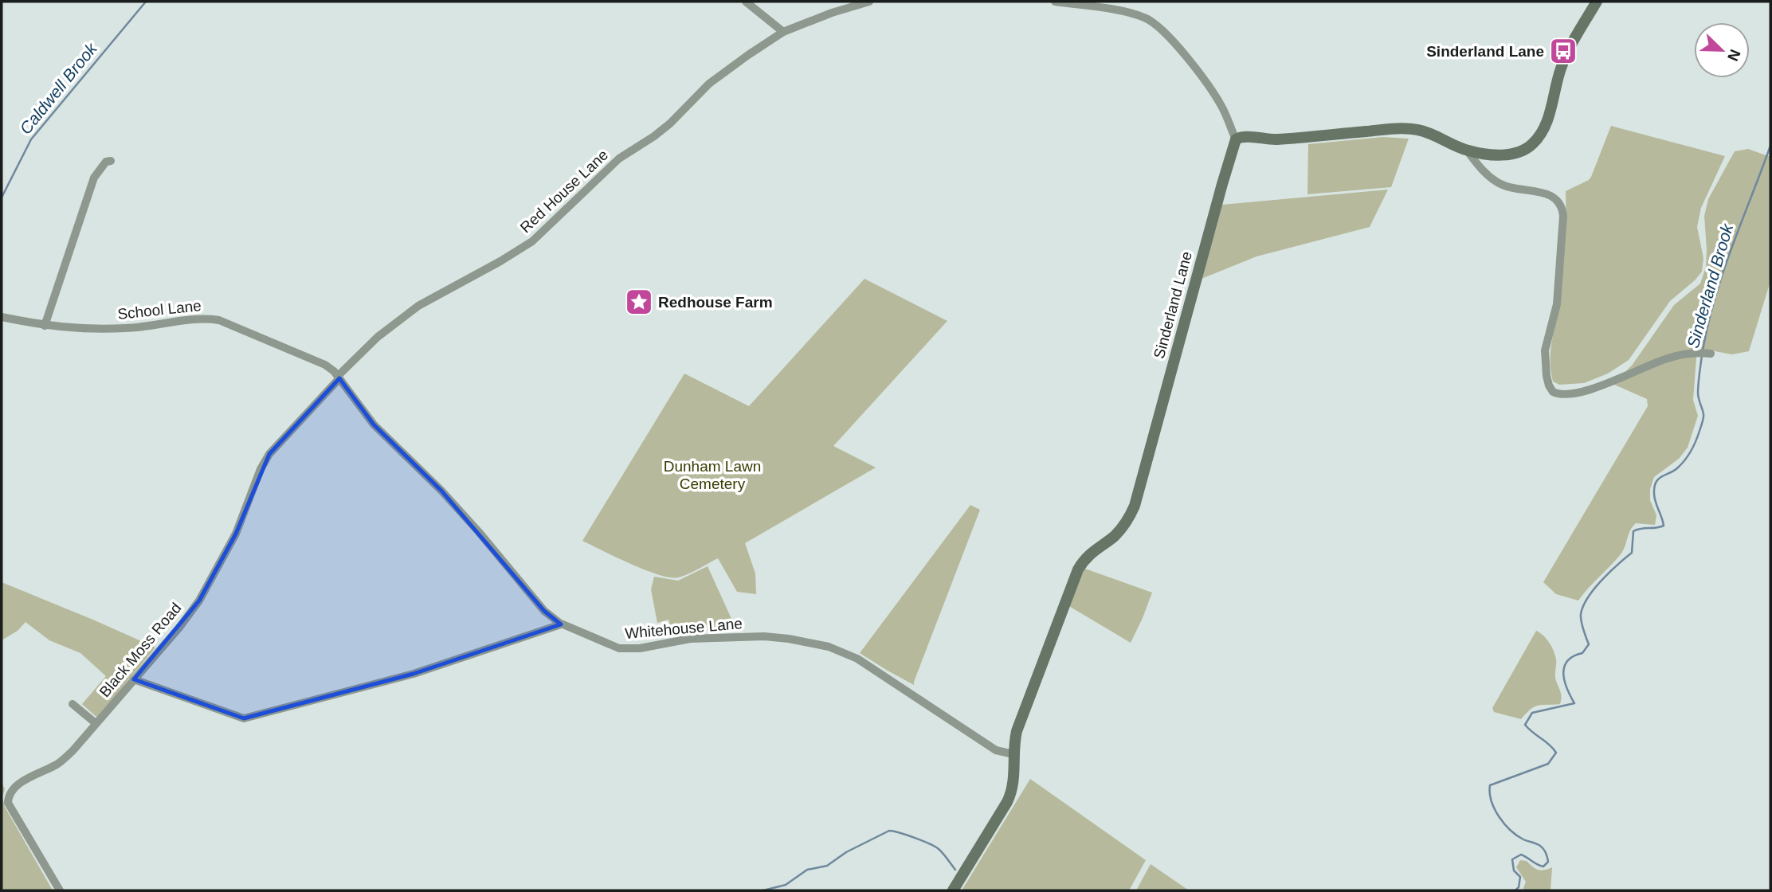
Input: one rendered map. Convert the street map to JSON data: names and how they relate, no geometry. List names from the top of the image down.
{
  "streets": {
    "street": [
      "Red House Lane",
      "Sinderland Lane",
      "School Lane",
      "Whitehouse Lane",
      "Black Moss Road"
    ]
  },
  "crossings": [
    ["Red House Lane", "School Lane"],
    ["Red House Lane", "Whitehouse Lane"],
    ["Red House Lane", "Black Moss Road"],
    ["Sinderland Lane", "Whitehouse Lane"],
    ["School Lane", "Whitehouse Lane"],
    ["School Lane", "Black Moss Road"],
    ["Whitehouse Lane", "Black Moss Road"]
  ],
  "water": ["Caldwell Brook", "Sinderland Brook"],
  "parks": ["Dunham Lawn Cemetery"],
  "places": {
    "bus stop": ["Sinderland Lane"],
    "place": ["Redhouse Farm"]
  },
  "north": "bottom right"
}
